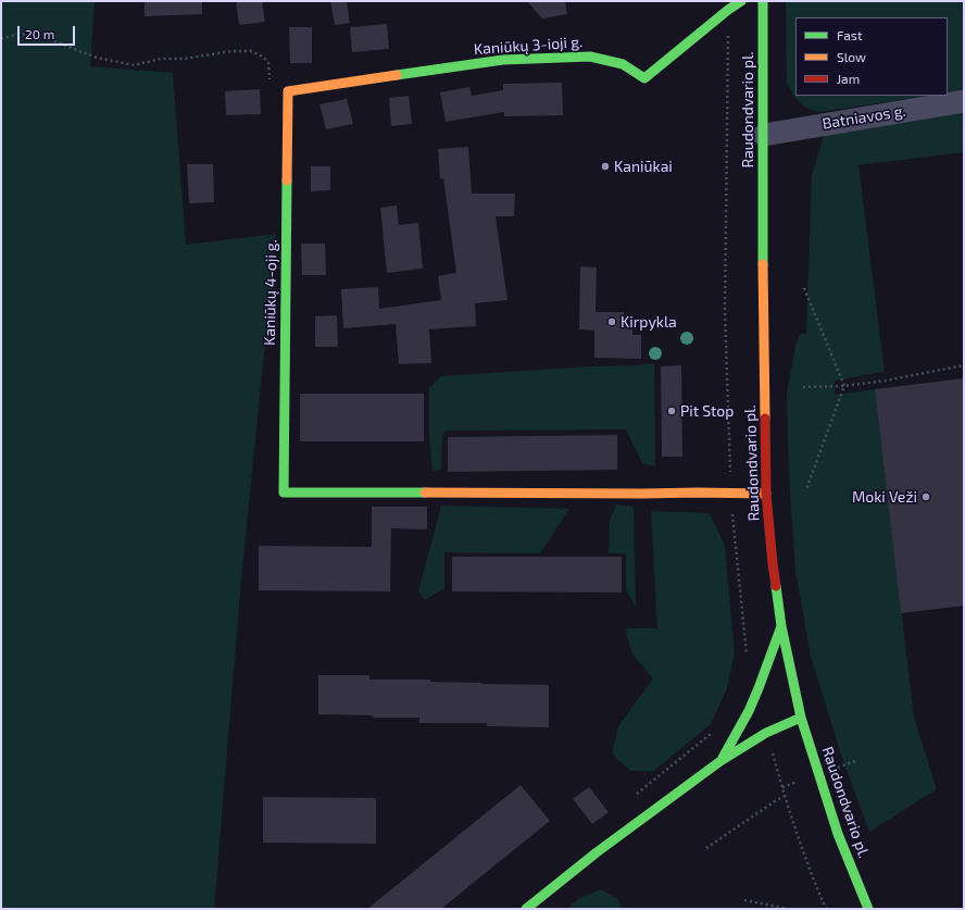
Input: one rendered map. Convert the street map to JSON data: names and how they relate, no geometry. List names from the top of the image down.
{
  "streets": {
    "main road": ["Kaniūkų 3-ioji g.", "Raudondvario pl.", "Kaniūkų 4-oji g."],
    "street": ["Batniavos g."]
  },
  "crossings": [
    ["Kaniūkų 3-ioji g.", "Kaniūkų 4-oji g."],
    ["Raudondvario pl.", "Batniavos g."]
  ],
  "places": [
    "Kaniūkai",
    "Kirpykla",
    "Pit Stop",
    "Moki Veži"
  ],
  "legend": ["Fast", "Slow", "Jam"],
  "scale_bar": "20 m"
}
